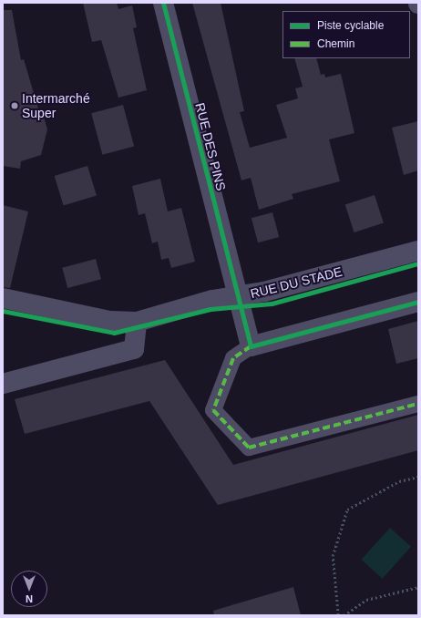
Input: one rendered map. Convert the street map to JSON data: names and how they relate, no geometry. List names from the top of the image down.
{
  "streets": {
    "street": ["RUE DES PINS", "RUE DU STADE"]
  },
  "crossings": [
    ["RUE DES PINS", "RUE DU STADE"]
  ],
  "places": ["Intermarché Super"],
  "legend": ["Piste cyclable", "Chemin"],
  "north": "bottom"
}
